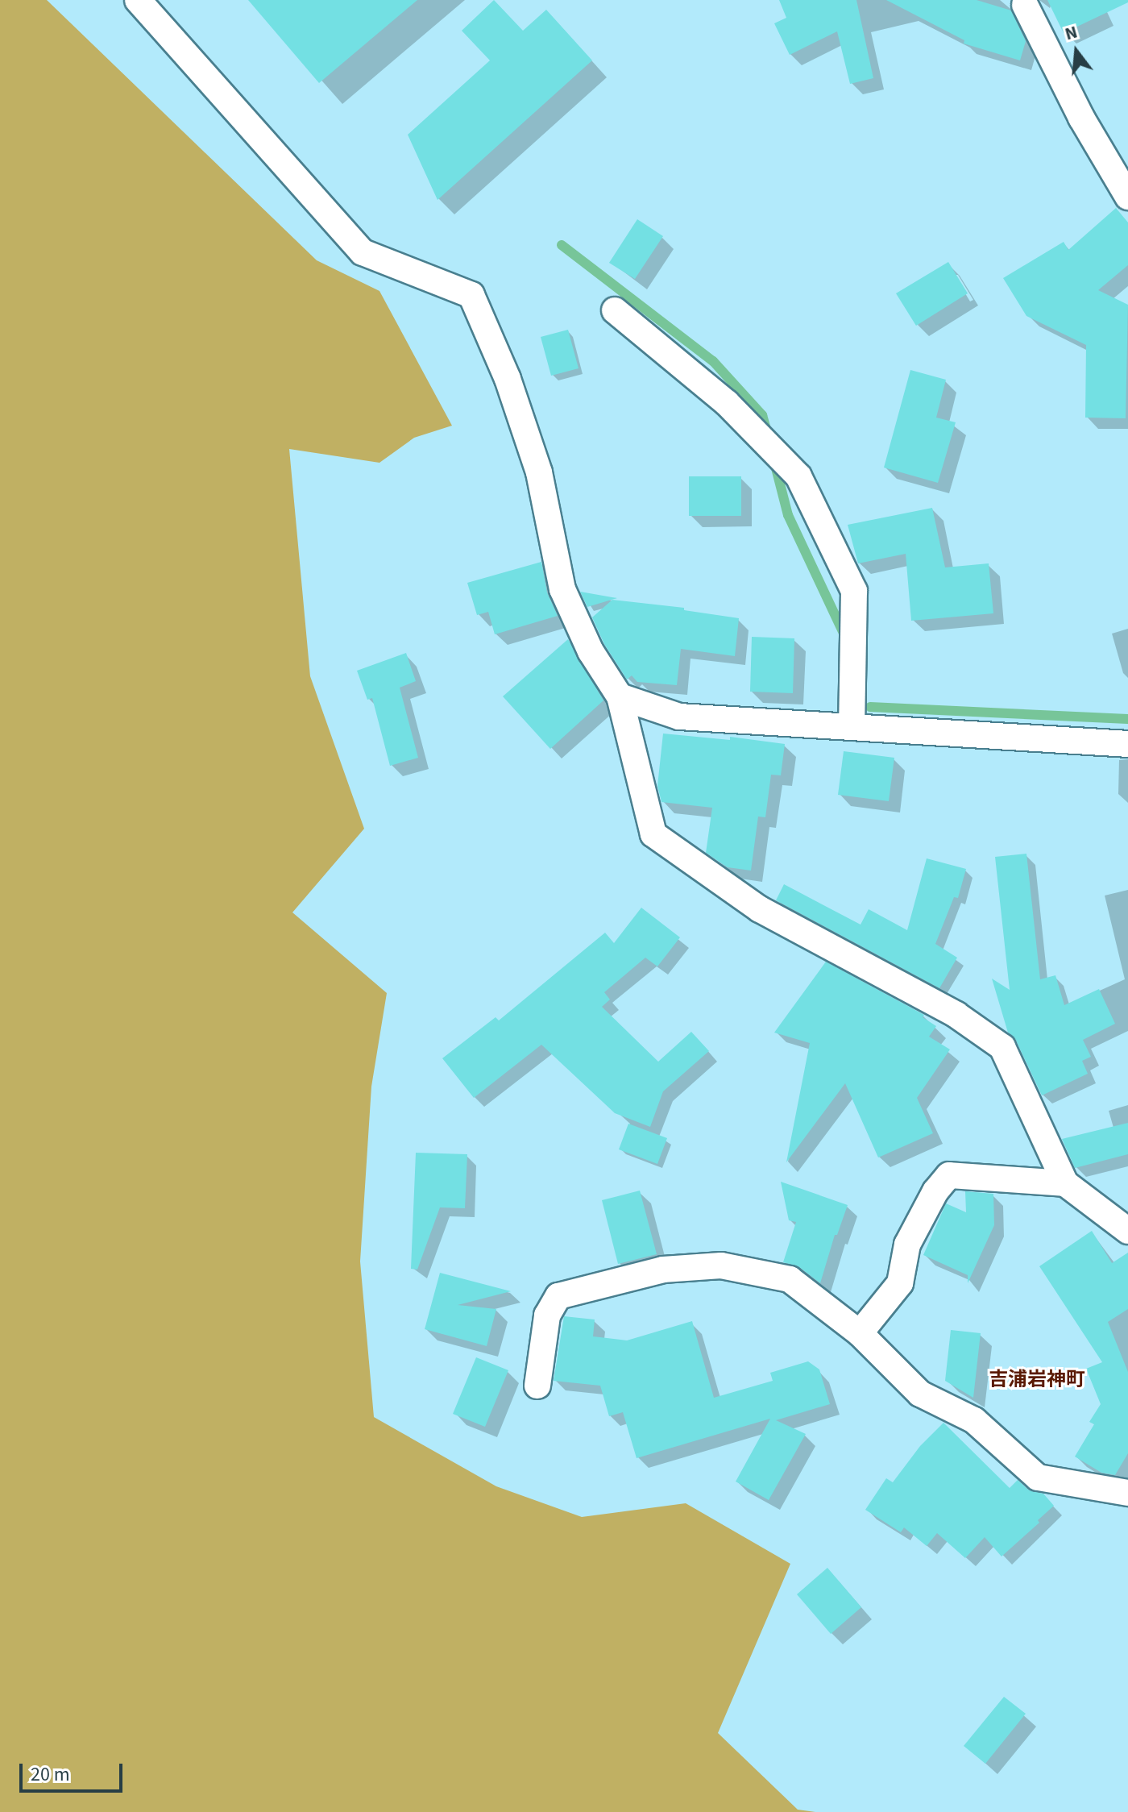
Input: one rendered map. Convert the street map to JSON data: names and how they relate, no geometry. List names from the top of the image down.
{
  "districts": ["吉浦岩神町"],
  "scale_bar": "20 m",
  "north": "top"
}
